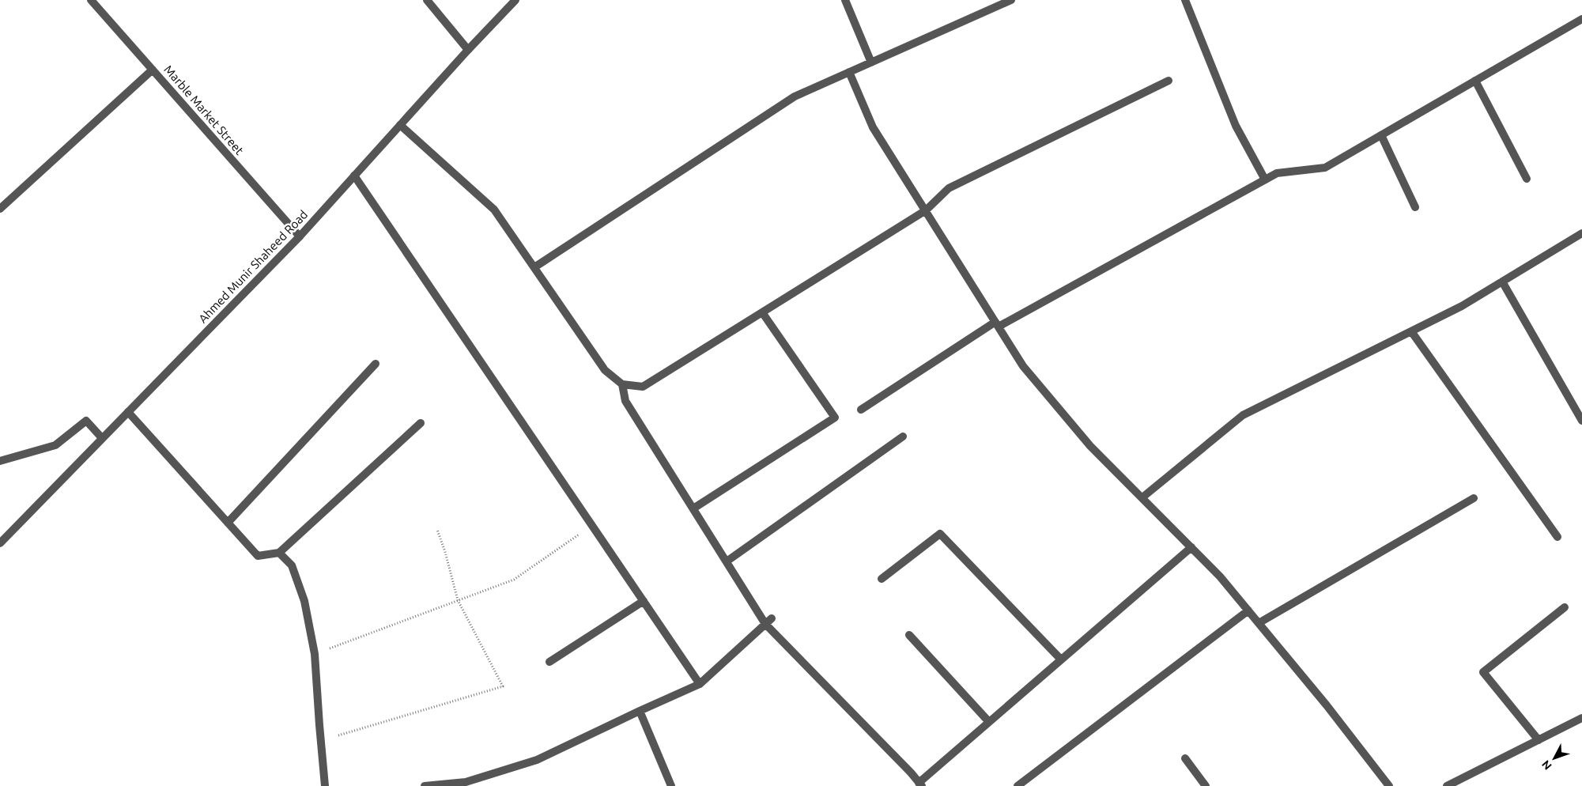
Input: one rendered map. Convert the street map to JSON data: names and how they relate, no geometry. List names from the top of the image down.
{
  "streets": {
    "street": ["Marble Market Street", "Ahmed Munir Shaheed Road"]
  },
  "crossings": [
    ["Marble Market Street", "Ahmed Munir Shaheed Road"]
  ],
  "north": "bottom left"
}
